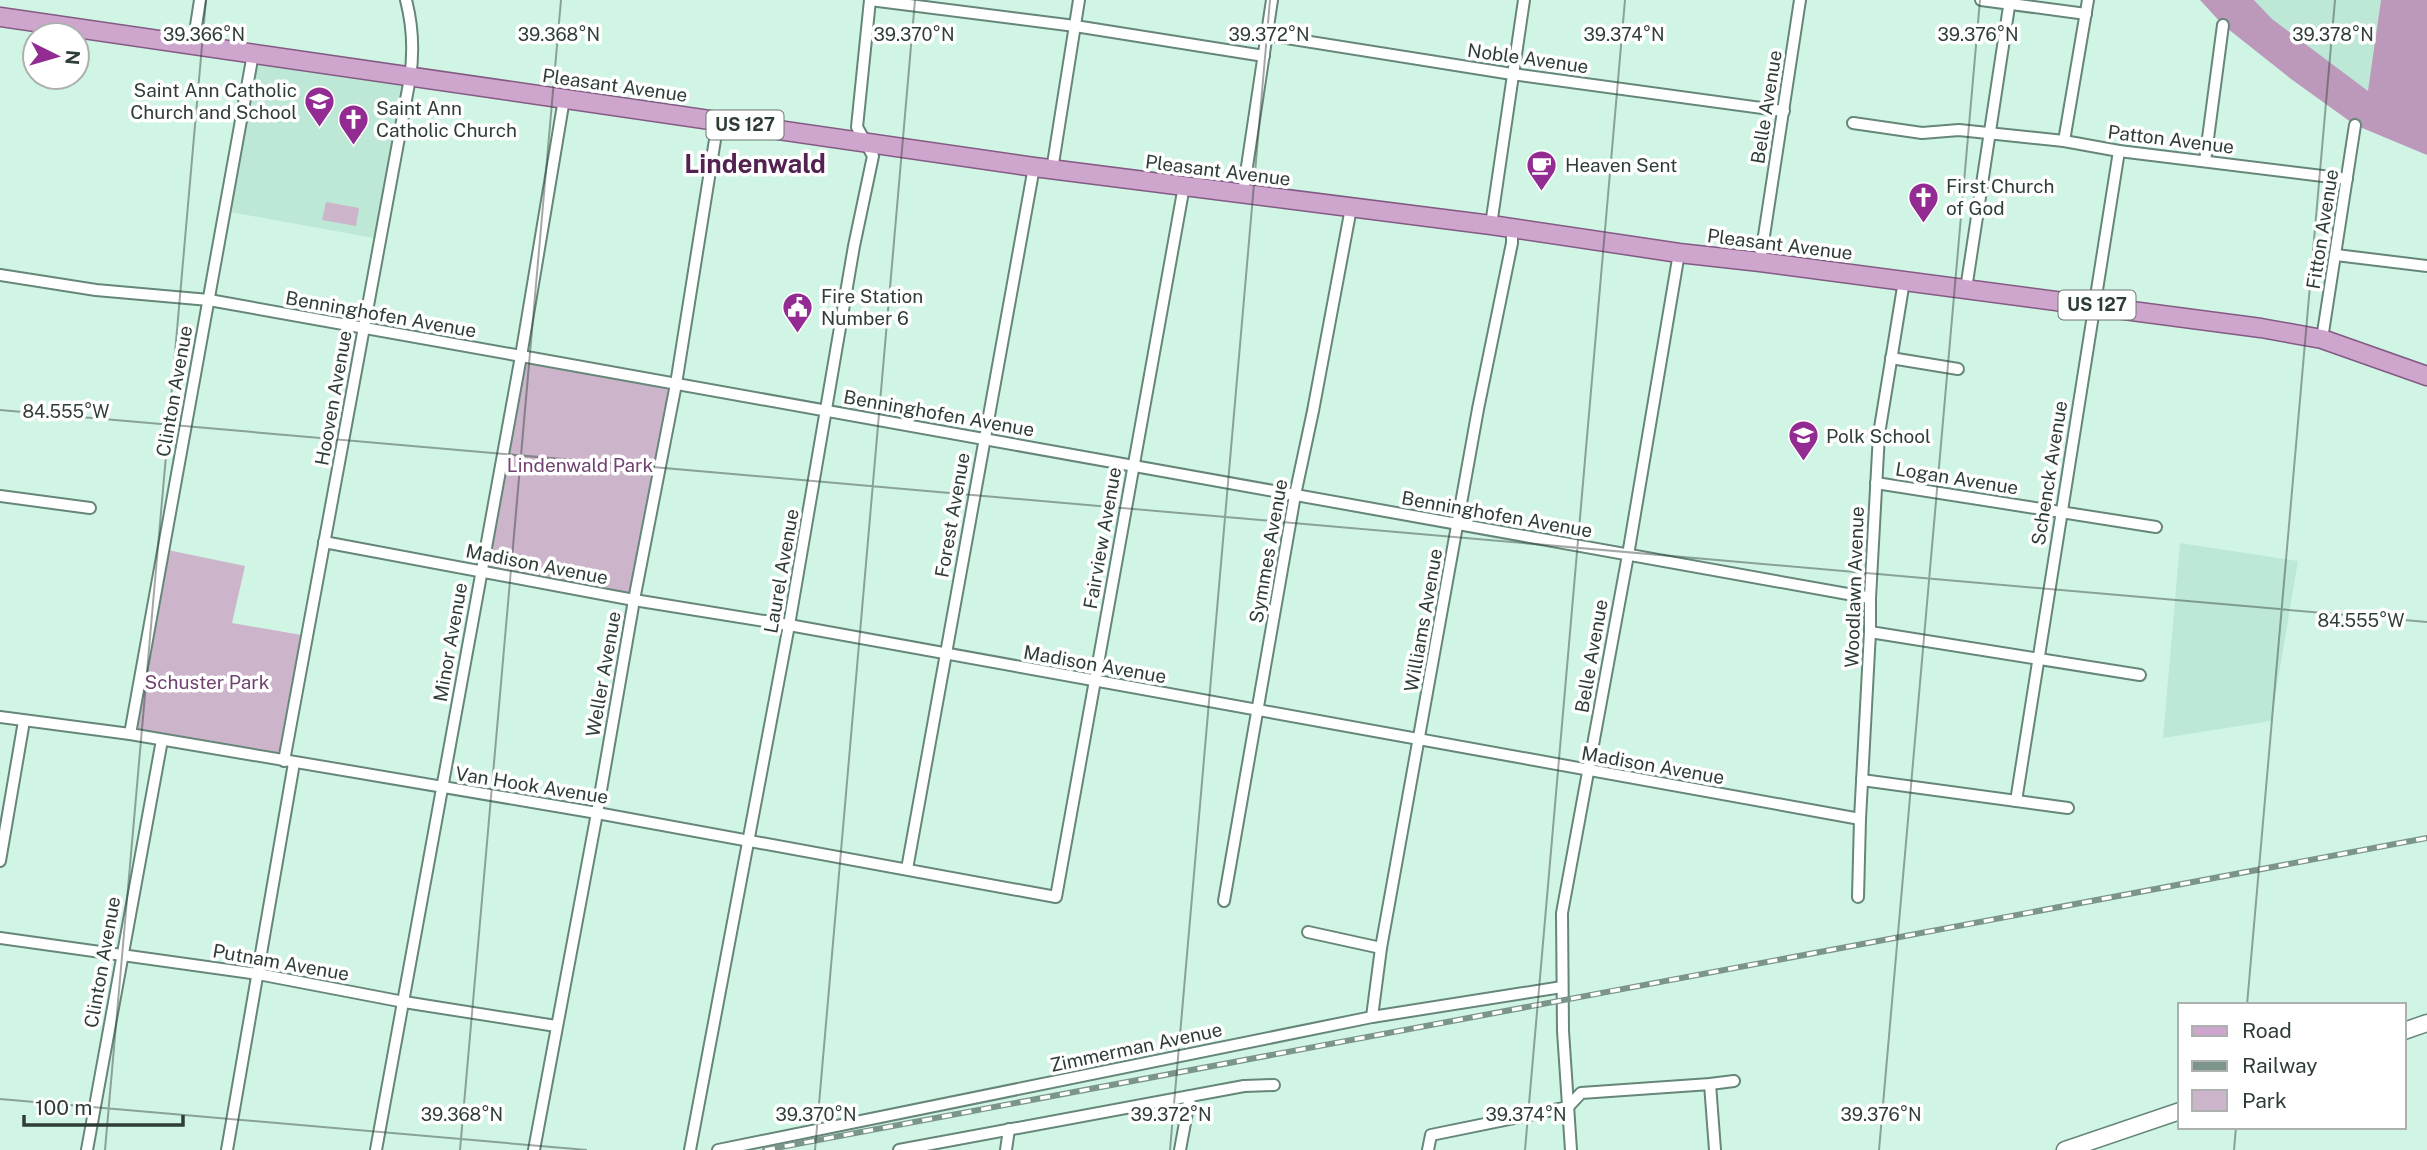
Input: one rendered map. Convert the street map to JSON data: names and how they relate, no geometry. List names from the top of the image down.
{
  "streets": {
    "main road": ["Pleasant Avenue", "US 127"],
    "street": [
      "Noble Avenue",
      "Belle Avenue",
      "Patton Avenue",
      "Fitton Avenue",
      "Benninghofen Avenue",
      "Clinton Avenue",
      "Hooven Avenue",
      "Schenck Avenue",
      "Logan Avenue",
      "Forest Avenue",
      "Fairview Avenue",
      "Symmes Avenue",
      "Madison Avenue",
      "Laurel Avenue",
      "Woodlawn Avenue",
      "Williams Avenue",
      "Minor Avenue",
      "Weller Avenue",
      "Van Hook Avenue",
      "Putnam Avenue",
      "Zimmerman Avenue"
    ]
  },
  "crossings": [
    ["Noble Avenue", "Belle Avenue"],
    ["Pleasant Avenue", "Belle Avenue"],
    ["Pleasant Avenue", "Fitton Avenue"],
    ["Pleasant Avenue", "Clinton Avenue"],
    ["Pleasant Avenue", "Hooven Avenue"],
    ["Pleasant Avenue", "Schenck Avenue"],
    ["Pleasant Avenue", "Forest Avenue"],
    ["Pleasant Avenue", "Fairview Avenue"],
    ["Pleasant Avenue", "Symmes Avenue"],
    ["Pleasant Avenue", "Laurel Avenue"],
    ["Pleasant Avenue", "Woodlawn Avenue"],
    ["Pleasant Avenue", "Williams Avenue"],
    ["Pleasant Avenue", "Minor Avenue"],
    ["Pleasant Avenue", "Weller Avenue"],
    ["Belle Avenue", "Benninghofen Avenue"],
    ["Belle Avenue", "Madison Avenue"],
    ["Belle Avenue", "Zimmerman Avenue"],
    ["Patton Avenue", "Fitton Avenue"],
    ["Patton Avenue", "Schenck Avenue"],
    ["Benninghofen Avenue", "Clinton Avenue"],
    ["Benninghofen Avenue", "Hooven Avenue"],
    ["Benninghofen Avenue", "Forest Avenue"],
    ["Benninghofen Avenue", "Fairview Avenue"],
    ["Benninghofen Avenue", "Symmes Avenue"],
    ["Benninghofen Avenue", "Laurel Avenue"],
    ["Benninghofen Avenue", "Woodlawn Avenue"],
    ["Benninghofen Avenue", "Williams Avenue"],
    ["Benninghofen Avenue", "Minor Avenue"],
    ["Benninghofen Avenue", "Weller Avenue"],
    ["Clinton Avenue", "Van Hook Avenue"],
    ["Clinton Avenue", "Putnam Avenue"],
    ["Hooven Avenue", "Madison Avenue"],
    ["Hooven Avenue", "Van Hook Avenue"],
    ["Hooven Avenue", "Putnam Avenue"],
    ["Schenck Avenue", "Logan Avenue"],
    ["Logan Avenue", "Woodlawn Avenue"],
    ["Forest Avenue", "Madison Avenue"],
    ["Forest Avenue", "Van Hook Avenue"],
    ["Fairview Avenue", "Madison Avenue"],
    ["Fairview Avenue", "Van Hook Avenue"],
    ["Symmes Avenue", "Madison Avenue"],
    ["Madison Avenue", "Laurel Avenue"],
    ["Madison Avenue", "Woodlawn Avenue"],
    ["Madison Avenue", "Williams Avenue"],
    ["Madison Avenue", "Minor Avenue"],
    ["Madison Avenue", "Weller Avenue"],
    ["Laurel Avenue", "Van Hook Avenue"],
    ["Williams Avenue", "Zimmerman Avenue"],
    ["Minor Avenue", "Van Hook Avenue"],
    ["Minor Avenue", "Putnam Avenue"],
    ["Weller Avenue", "Van Hook Avenue"],
    ["Weller Avenue", "Putnam Avenue"]
  ],
  "districts": ["Lindenwald"],
  "parks": ["Lindenwald Park", "Schuster Park"],
  "places": {
    "school or university": ["Saint Ann Catholic Church and School", "Polk School"],
    "church": ["Saint Ann Catholic Church", "First Church of God"],
    "cafe": ["Heaven Sent"],
    "public building": ["Fire Station Number 6"]
  },
  "legend": ["Road", "Railway", "Park"],
  "scale_bar": "100 m",
  "north": "right",
  "coordinates": [
    "39.366°N",
    "39.368°N",
    "39.370°N",
    "39.372°N",
    "39.374°N",
    "39.376°N",
    "39.378°N",
    "84.555°W"
  ]
}
